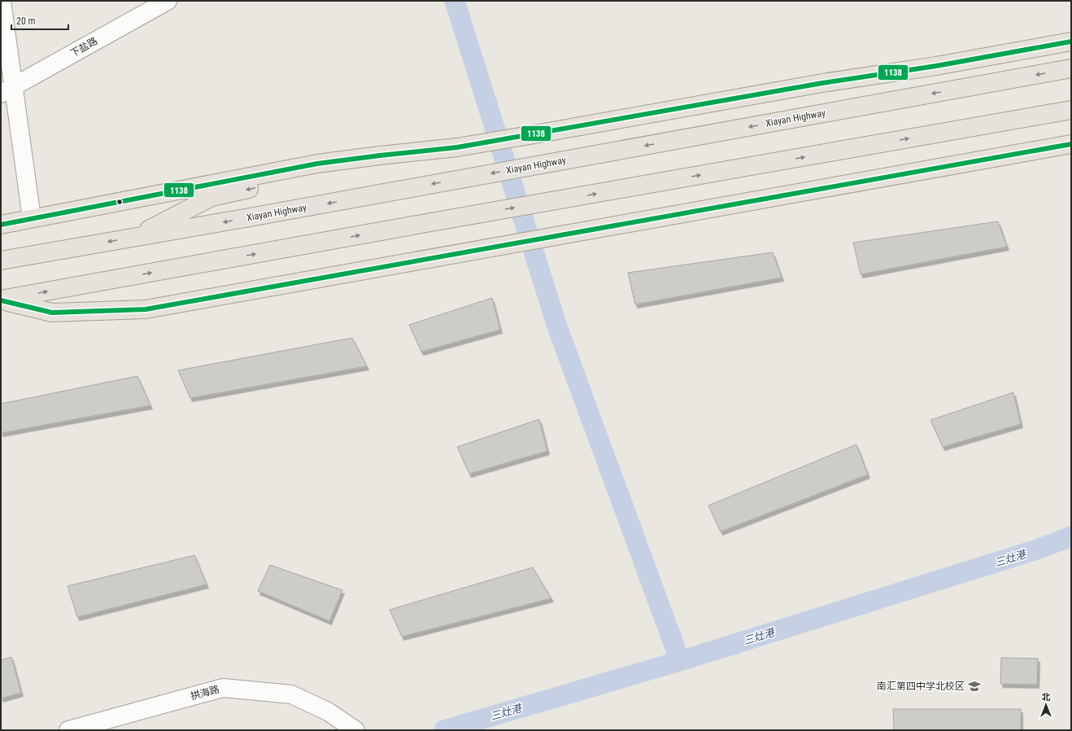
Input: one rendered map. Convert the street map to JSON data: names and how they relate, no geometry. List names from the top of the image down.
{
  "streets": {
    "main road": ["Xiayan Highway"],
    "street": ["下盐路", "拱海路"]
  },
  "water": ["三灶港"],
  "places": {
    "school or university": ["南汇第四中学北校区"]
  },
  "lines": ["transit line 1138"],
  "scale_bar": "20 m",
  "north": "top"
}
